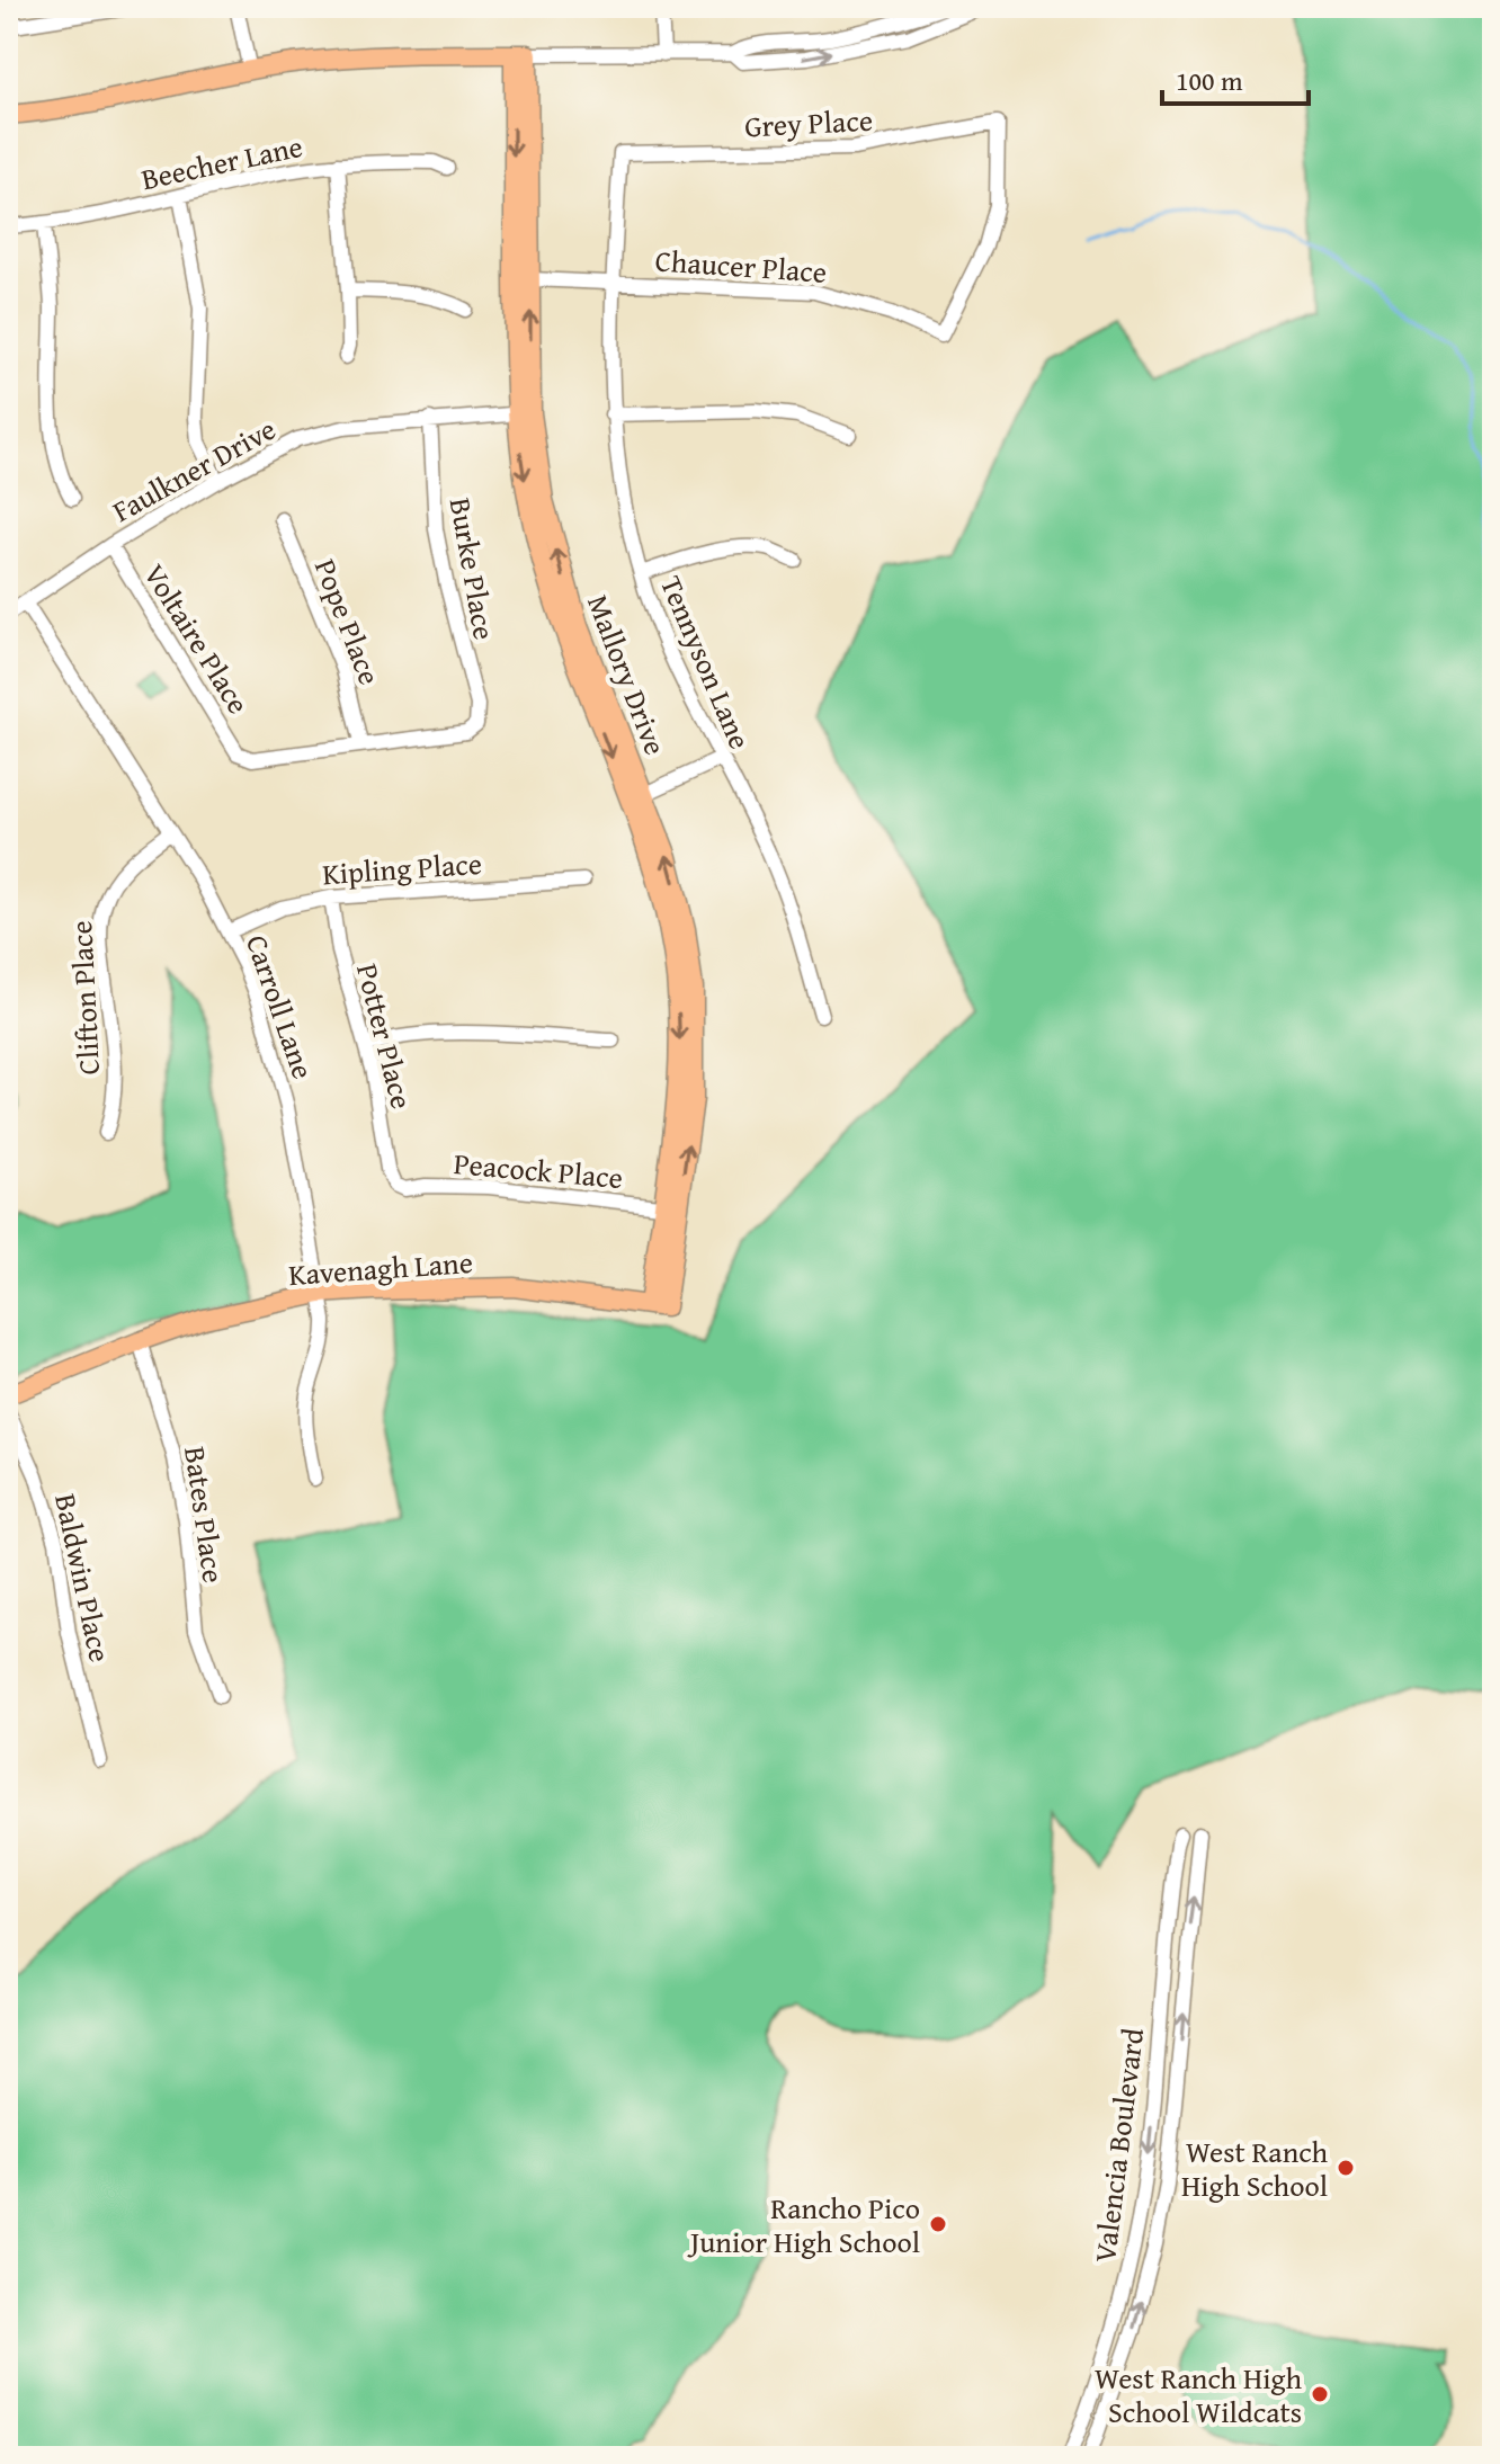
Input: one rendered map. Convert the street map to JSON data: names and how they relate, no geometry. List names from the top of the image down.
{
  "streets": {
    "main road": ["Mallory Drive", "Kavenagh Lane"],
    "street": [
      "Grey Place",
      "Beecher Lane",
      "Chaucer Place",
      "Faulkner Drive",
      "Burke Place",
      "Pope Place",
      "Voltaire Place",
      "Tennyson Lane",
      "Kipling Place",
      "Clifton Place",
      "Carroll Lane",
      "Potter Place",
      "Peacock Place",
      "Bates Place",
      "Baldwin Place",
      "Valencia Boulevard"
    ]
  },
  "crossings": [
    ["Grey Place", "Chaucer Place"],
    ["Grey Place", "Tennyson Lane"],
    ["Chaucer Place", "Tennyson Lane"],
    ["Chaucer Place", "Mallory Drive"],
    ["Faulkner Drive", "Burke Place"],
    ["Faulkner Drive", "Voltaire Place"],
    ["Faulkner Drive", "Mallory Drive"],
    ["Faulkner Drive", "Carroll Lane"],
    ["Burke Place", "Pope Place"],
    ["Burke Place", "Voltaire Place"],
    ["Pope Place", "Voltaire Place"],
    ["Mallory Drive", "Peacock Place"],
    ["Mallory Drive", "Kavenagh Lane"],
    ["Kipling Place", "Carroll Lane"],
    ["Kipling Place", "Potter Place"],
    ["Clifton Place", "Carroll Lane"],
    ["Carroll Lane", "Kavenagh Lane"],
    ["Potter Place", "Peacock Place"],
    ["Kavenagh Lane", "Bates Place"]
  ],
  "places": ["West Ranch High School", "Rancho Pico Junior High School", "West Ranch High School Wildcats"],
  "scale_bar": "100 m"
}
